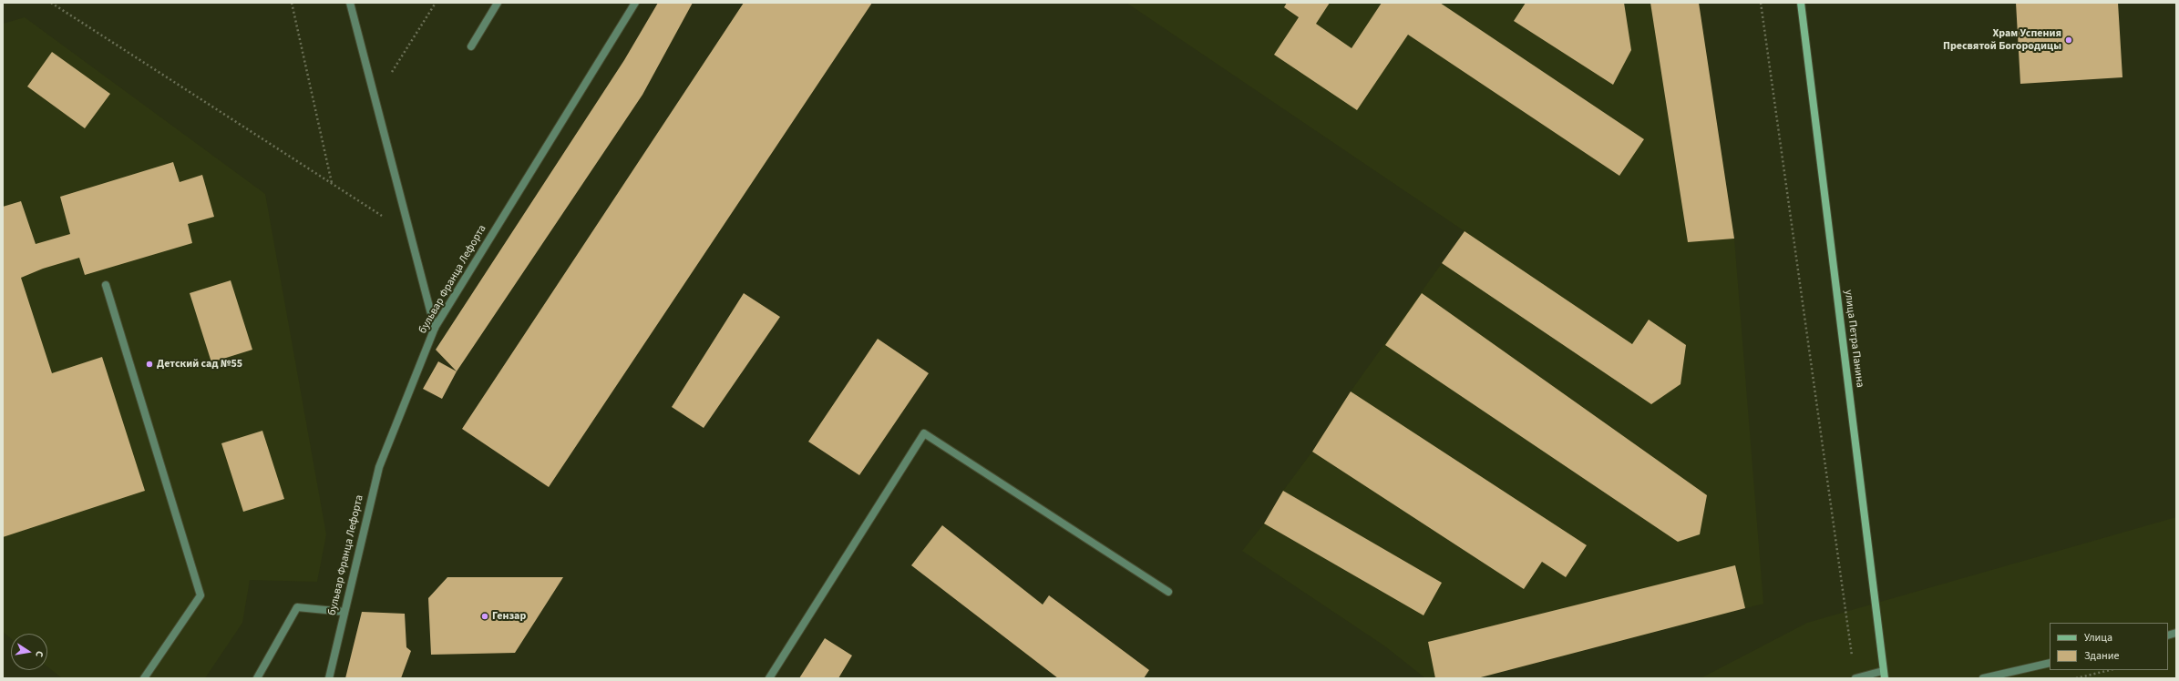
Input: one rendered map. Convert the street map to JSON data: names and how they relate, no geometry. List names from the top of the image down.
{
  "streets": {
    "main road": ["улица Петра Панина"],
    "street": ["бульвар Франца Лефорта"]
  },
  "places": ["Храм Успения Пресвятой Богородицы", "Детский сад №55", "Гензар"],
  "legend": ["Улица", "Здание"],
  "north": "right"
}
